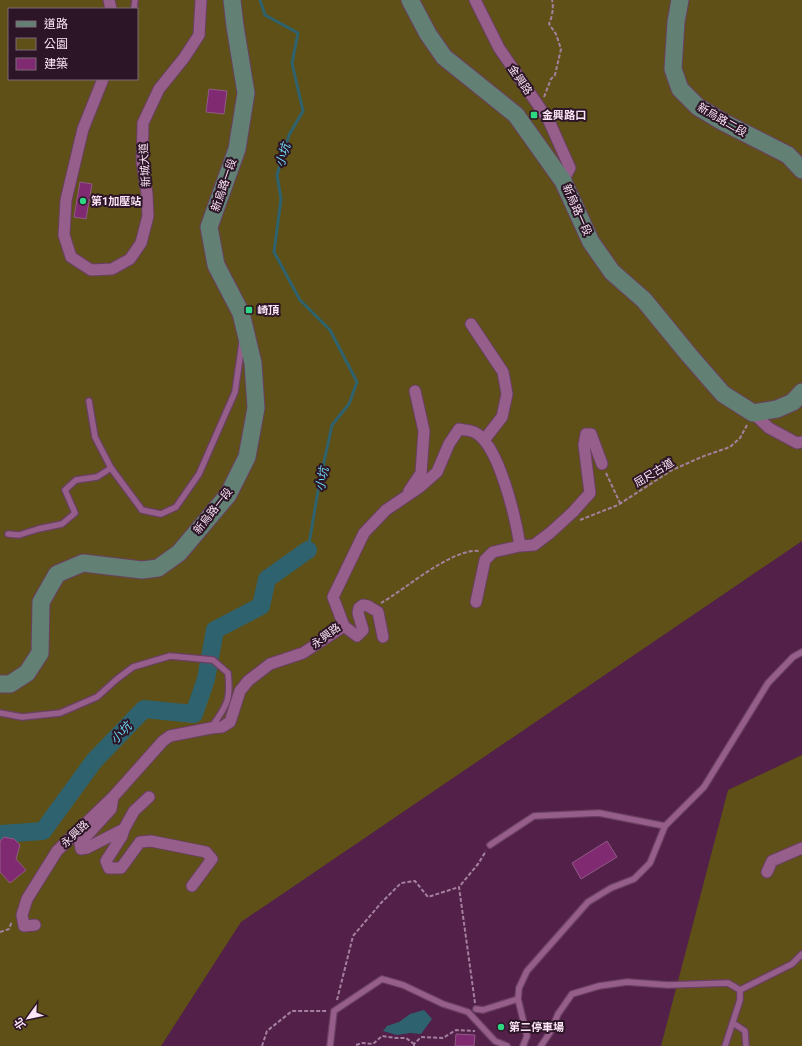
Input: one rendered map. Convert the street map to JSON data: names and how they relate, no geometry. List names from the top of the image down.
{
  "streets": {
    "main road": ["新烏路二段", "新烏路一段"],
    "street": ["金興路", "新城大道", "永興路"],
    "path": ["屈尺古道"]
  },
  "crossings": [
    ["金興路", "新烏路一段"],
    ["新烏路一段", "屈尺古道"]
  ],
  "water": ["小坑"],
  "places": {
    "transit": ["金興路口", "崎頂"],
    "other": ["第1加壓站", "第二停車場"]
  },
  "legend": ["道路", "公園", "建築"],
  "north": "bottom left"
}
